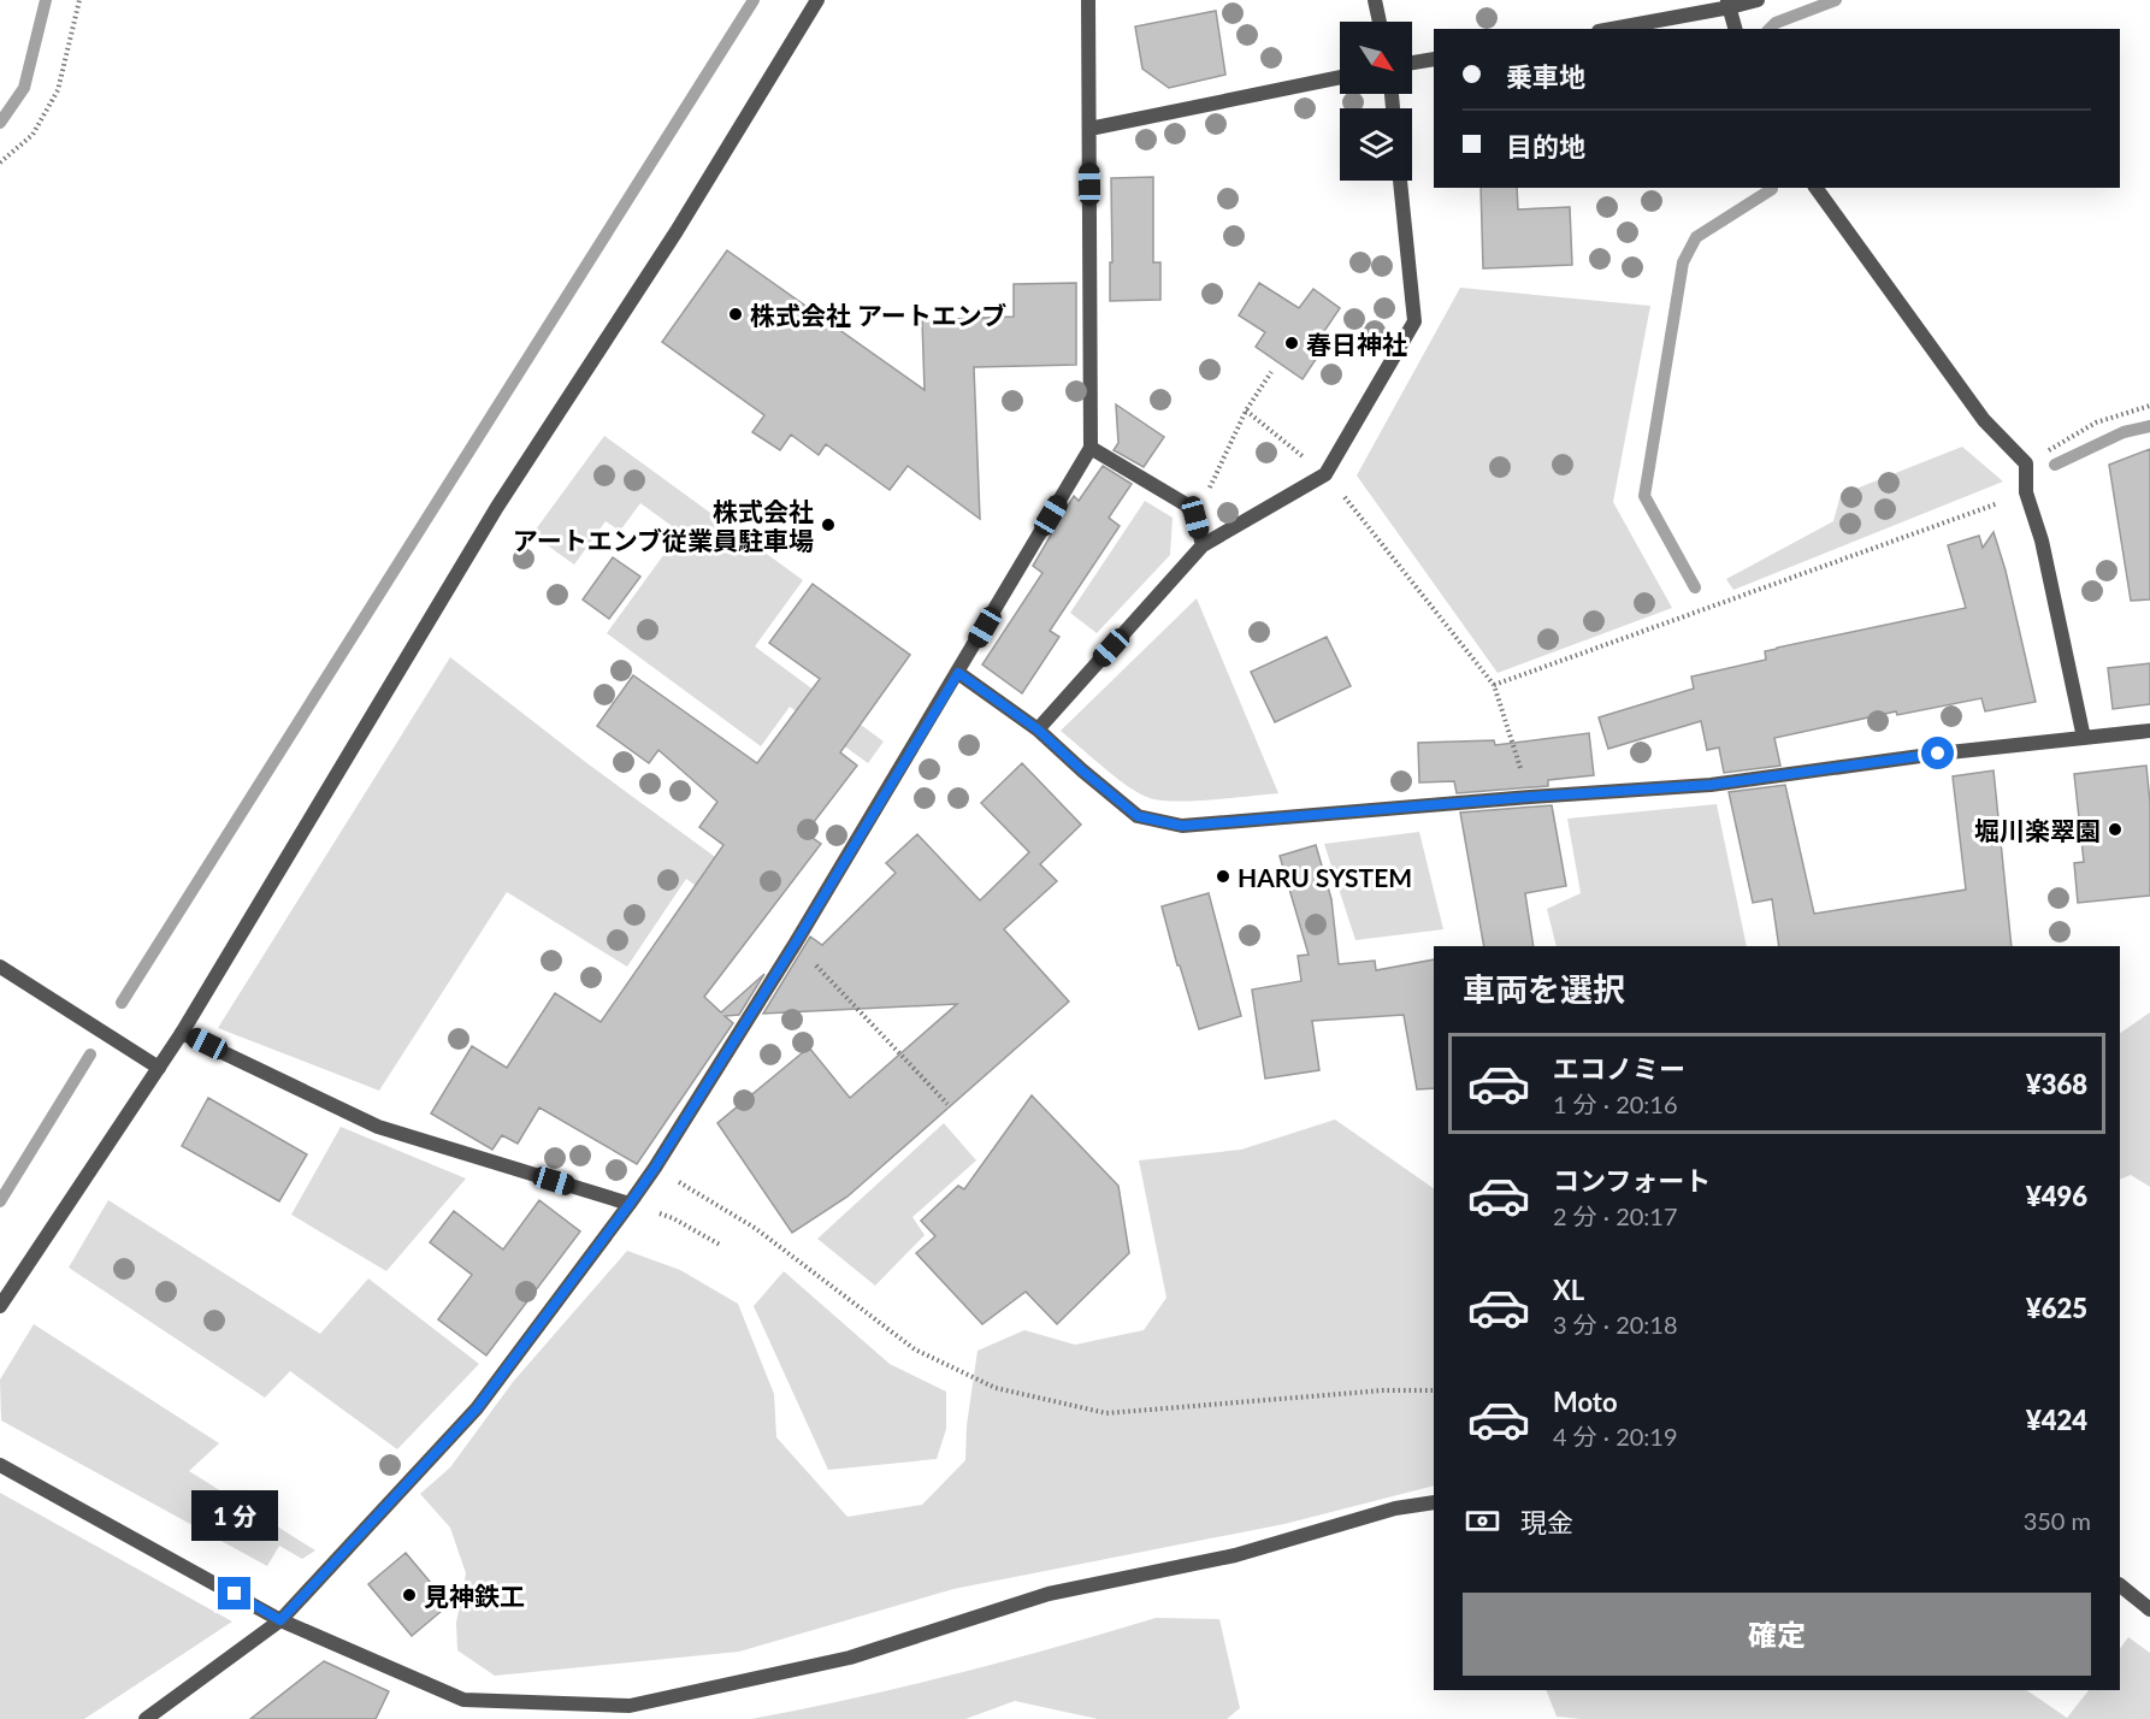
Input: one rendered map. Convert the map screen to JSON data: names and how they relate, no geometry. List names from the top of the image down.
{
  "places": [
    "株式会社 アートエンブ",
    "春日神社",
    "株式会社 アートエンブ従業員駐車場",
    "堀川楽翠園",
    "HARU SYSTEM",
    "見神鉄工"
  ],
  "north": "bottom right",
  "page": {
    "banner": ["乗車地", "目的地"],
    "heading": "車両を選択",
    "list": [
      {
        "name": "エコノミー",
        "note": "1 分 · 20:16",
        "value": "¥368"
      },
      {
        "name": "コンフォート",
        "note": "2 分 · 20:17",
        "value": "¥496"
      },
      {
        "name": "XL",
        "note": "3 分 · 20:18",
        "value": "¥625"
      },
      {
        "name": "Moto",
        "note": "4 分 · 20:19",
        "value": "¥424"
      }
    ],
    "pay": ["現金", "350 m"],
    "bubble": "1 分",
    "buttons": "確定"
  }
}
